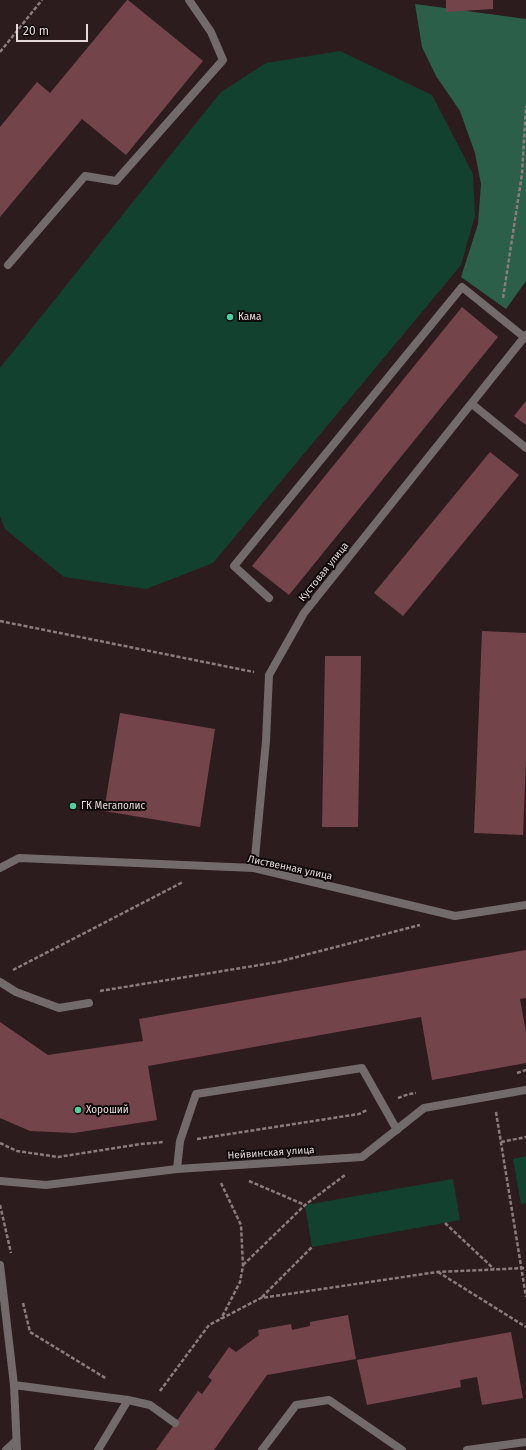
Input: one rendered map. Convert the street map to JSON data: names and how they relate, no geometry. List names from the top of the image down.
{
  "streets": {
    "street": ["Кустовая улица", "Лиственная улица", "Нейвинская улица"]
  },
  "crossings": [
    ["Кустовая улица", "Лиственная улица"]
  ],
  "places": ["Кама", "ГК Мегаполис", "Хороший"],
  "scale_bar": "20 m"
}
